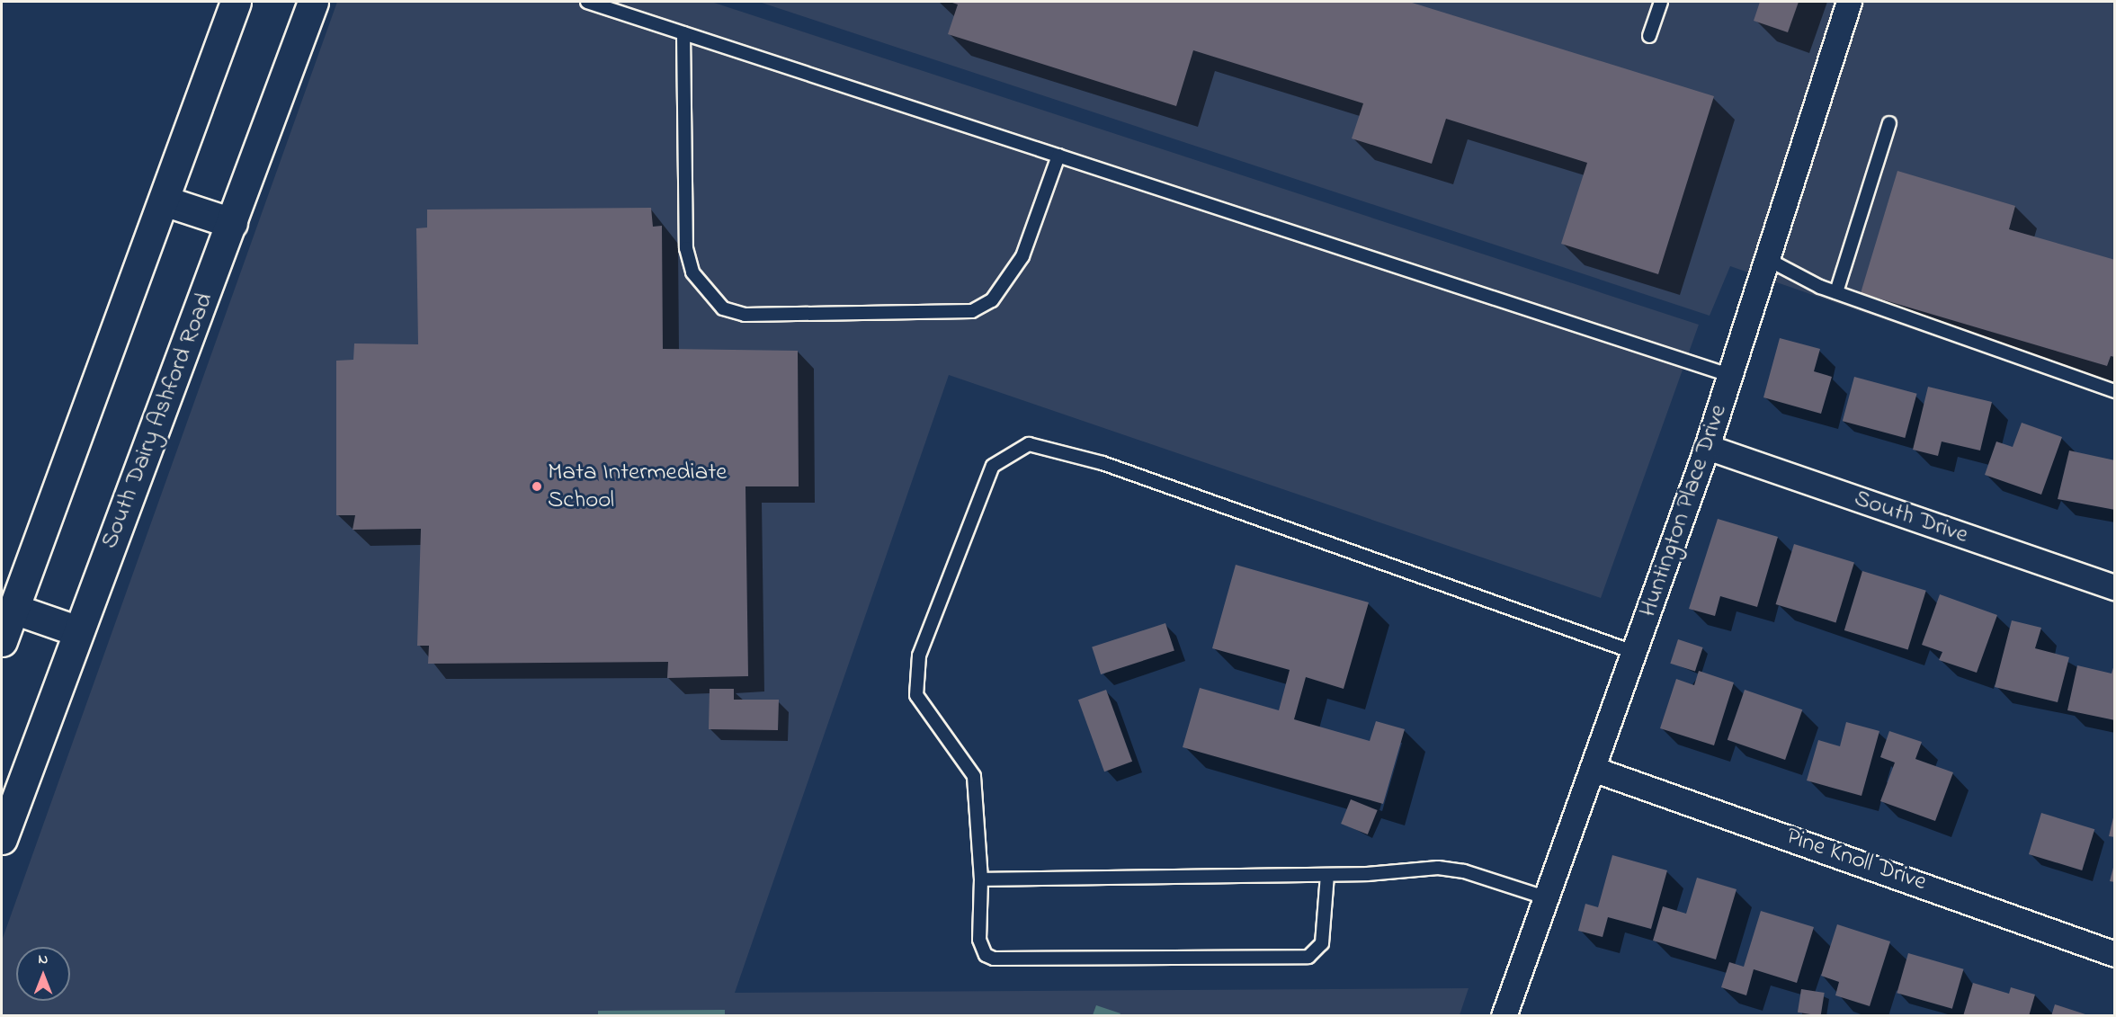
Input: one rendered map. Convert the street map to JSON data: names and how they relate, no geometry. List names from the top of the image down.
{
  "streets": {
    "main road": ["South Dairy Ashford Road"],
    "street": ["Huntington Place Drive", "South Drive", "Pine Knoll Drive"]
  },
  "crossings": [
    ["Huntington Place Drive", "South Drive"],
    ["Huntington Place Drive", "Pine Knoll Drive"]
  ],
  "places": ["Mata Intermediate School"],
  "north": "top"
}
